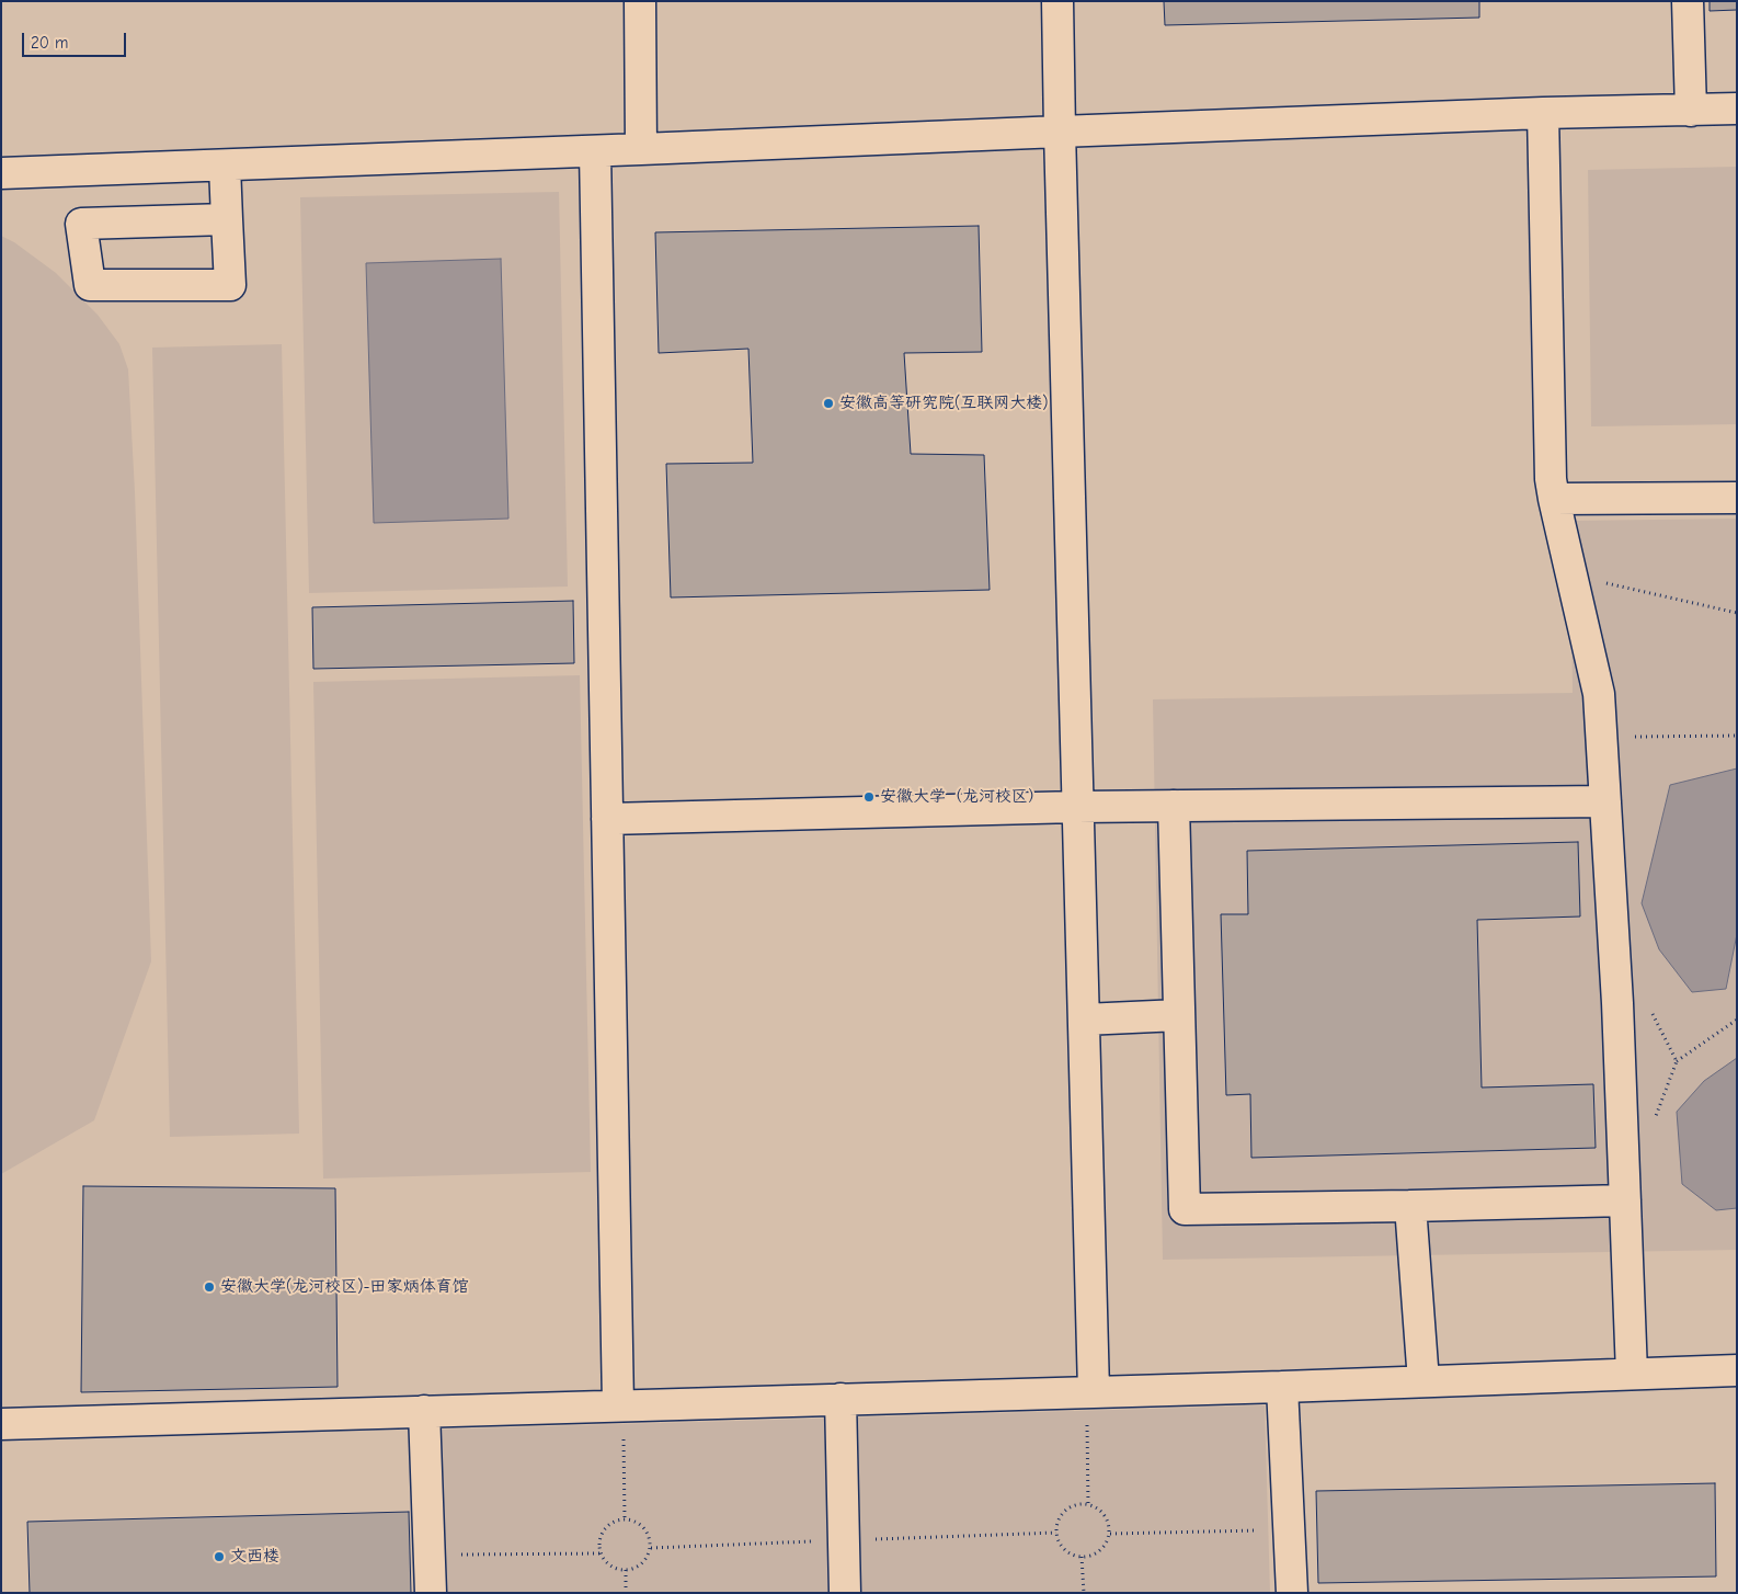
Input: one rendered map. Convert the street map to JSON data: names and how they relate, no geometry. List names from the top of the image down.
{
  "places": [
    "安徽高等研究院(互联网大楼)",
    "安徽大学（龙河校区）",
    "安徽大学(龙河校区)-田家炳体育馆",
    "文西楼"
  ],
  "scale_bar": "20 m"
}
